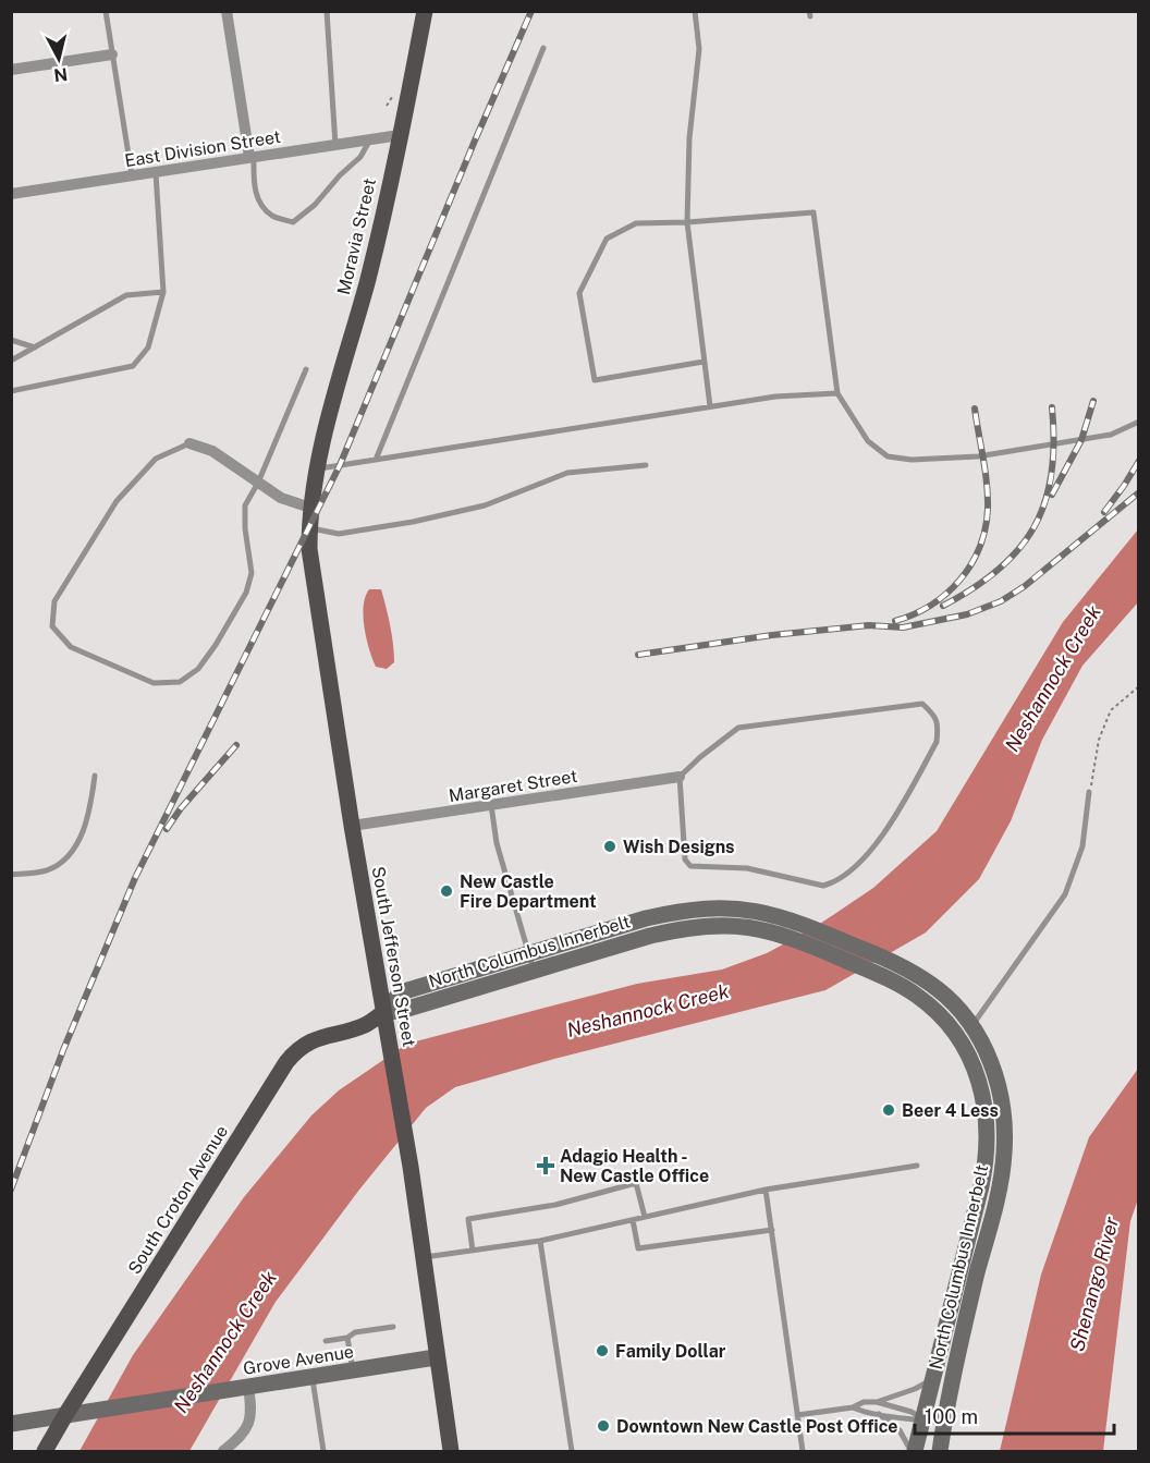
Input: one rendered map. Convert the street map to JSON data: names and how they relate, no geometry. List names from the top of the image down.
{
  "streets": {
    "main road": [
      "Moravia Street",
      "North Columbus Innerbelt",
      "South Jefferson Street",
      "South Croton Avenue",
      "Grove Avenue"
    ],
    "street": ["East Division Street", "Margaret Street"]
  },
  "crossings": [
    ["East Division Street", "Moravia Street"],
    ["Moravia Street", "South Jefferson Street"],
    ["Margaret Street", "South Jefferson Street"],
    ["North Columbus Innerbelt", "South Jefferson Street"],
    ["North Columbus Innerbelt", "South Croton Avenue"],
    ["South Jefferson Street", "South Croton Avenue"],
    ["South Jefferson Street", "Grove Avenue"],
    ["South Croton Avenue", "Grove Avenue"]
  ],
  "water": ["Neshannock Creek", "Shenango River"],
  "places": {
    "other": [
      "Wish Designs",
      "New Castle Fire Department",
      "Beer 4 Less",
      "Family Dollar",
      "Downtown New Castle Post Office"
    ],
    "health": ["Adagio Health - New Castle Office"]
  },
  "scale_bar": "100 m",
  "north": "bottom"
}
